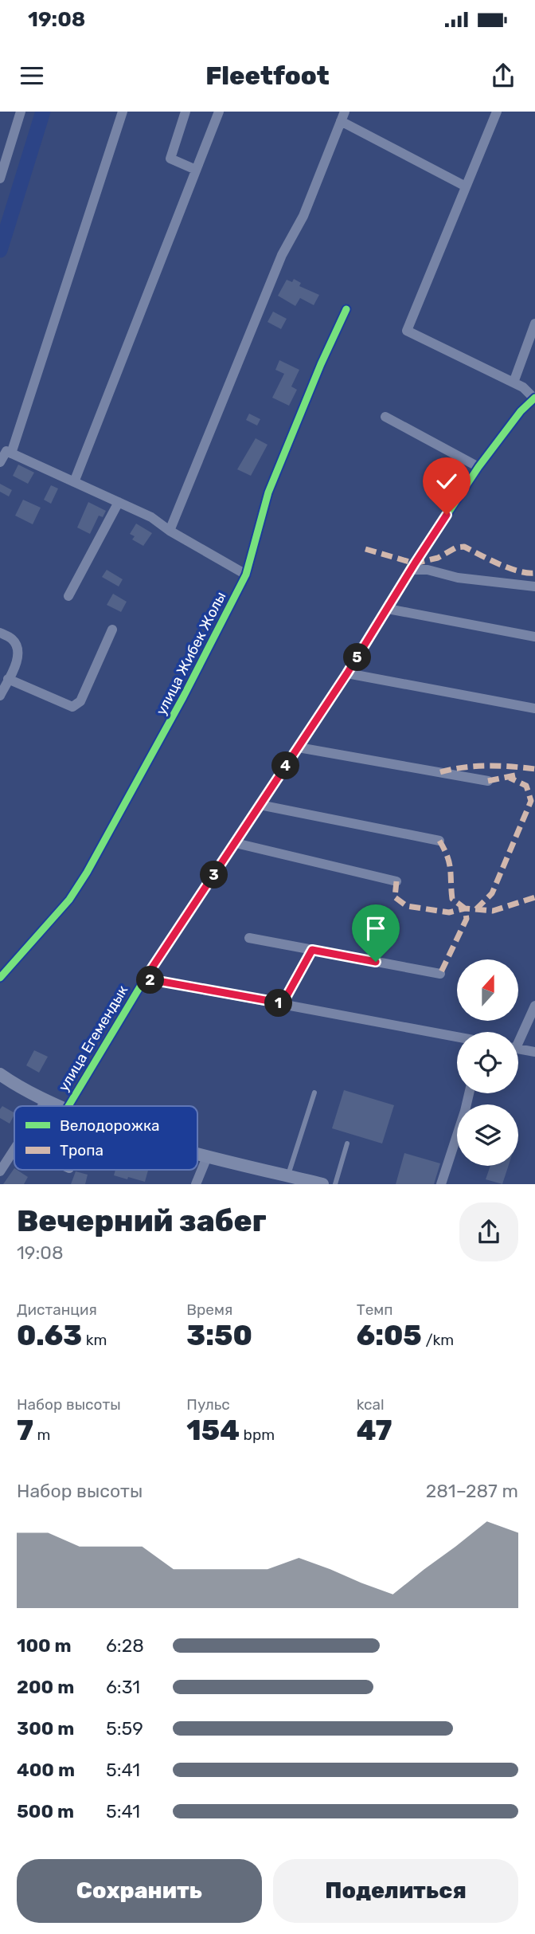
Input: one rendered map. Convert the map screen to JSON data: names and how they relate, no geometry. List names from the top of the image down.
{
  "streets": {
    "street": ["улица Жибек Жолы", "улица Егемендык"]
  },
  "legend": ["Велодорожка", "Тропа"],
  "north": "top",
  "page": {
    "status": "19:08",
    "header": "Fleetfoot",
    "pins": [
      "5",
      "4",
      "3",
      "2",
      "1"
    ],
    "heading": ["Вечерний забег", "19:08"],
    "stats": [
      ["Дистанция", "0.63 km"],
      ["Время", "3:50"],
      ["Темп", "6:05 /km"],
      ["Набор высоты", "7 m"],
      ["Пульс", "154 bpm"],
      ["kcal", "47"]
    ],
    "chart": ["Набор высоты", "281–287 m"],
    "list": [
      {
        "name": "100 m",
        "note": "6:28"
      },
      {
        "name": "200 m",
        "note": "6:31"
      },
      {
        "name": "300 m",
        "note": "5:59"
      },
      {
        "name": "400 m",
        "note": "5:41"
      },
      {
        "name": "500 m",
        "note": "5:41"
      }
    ],
    "buttons": ["Сохранить", "Поделиться"]
  }
}
